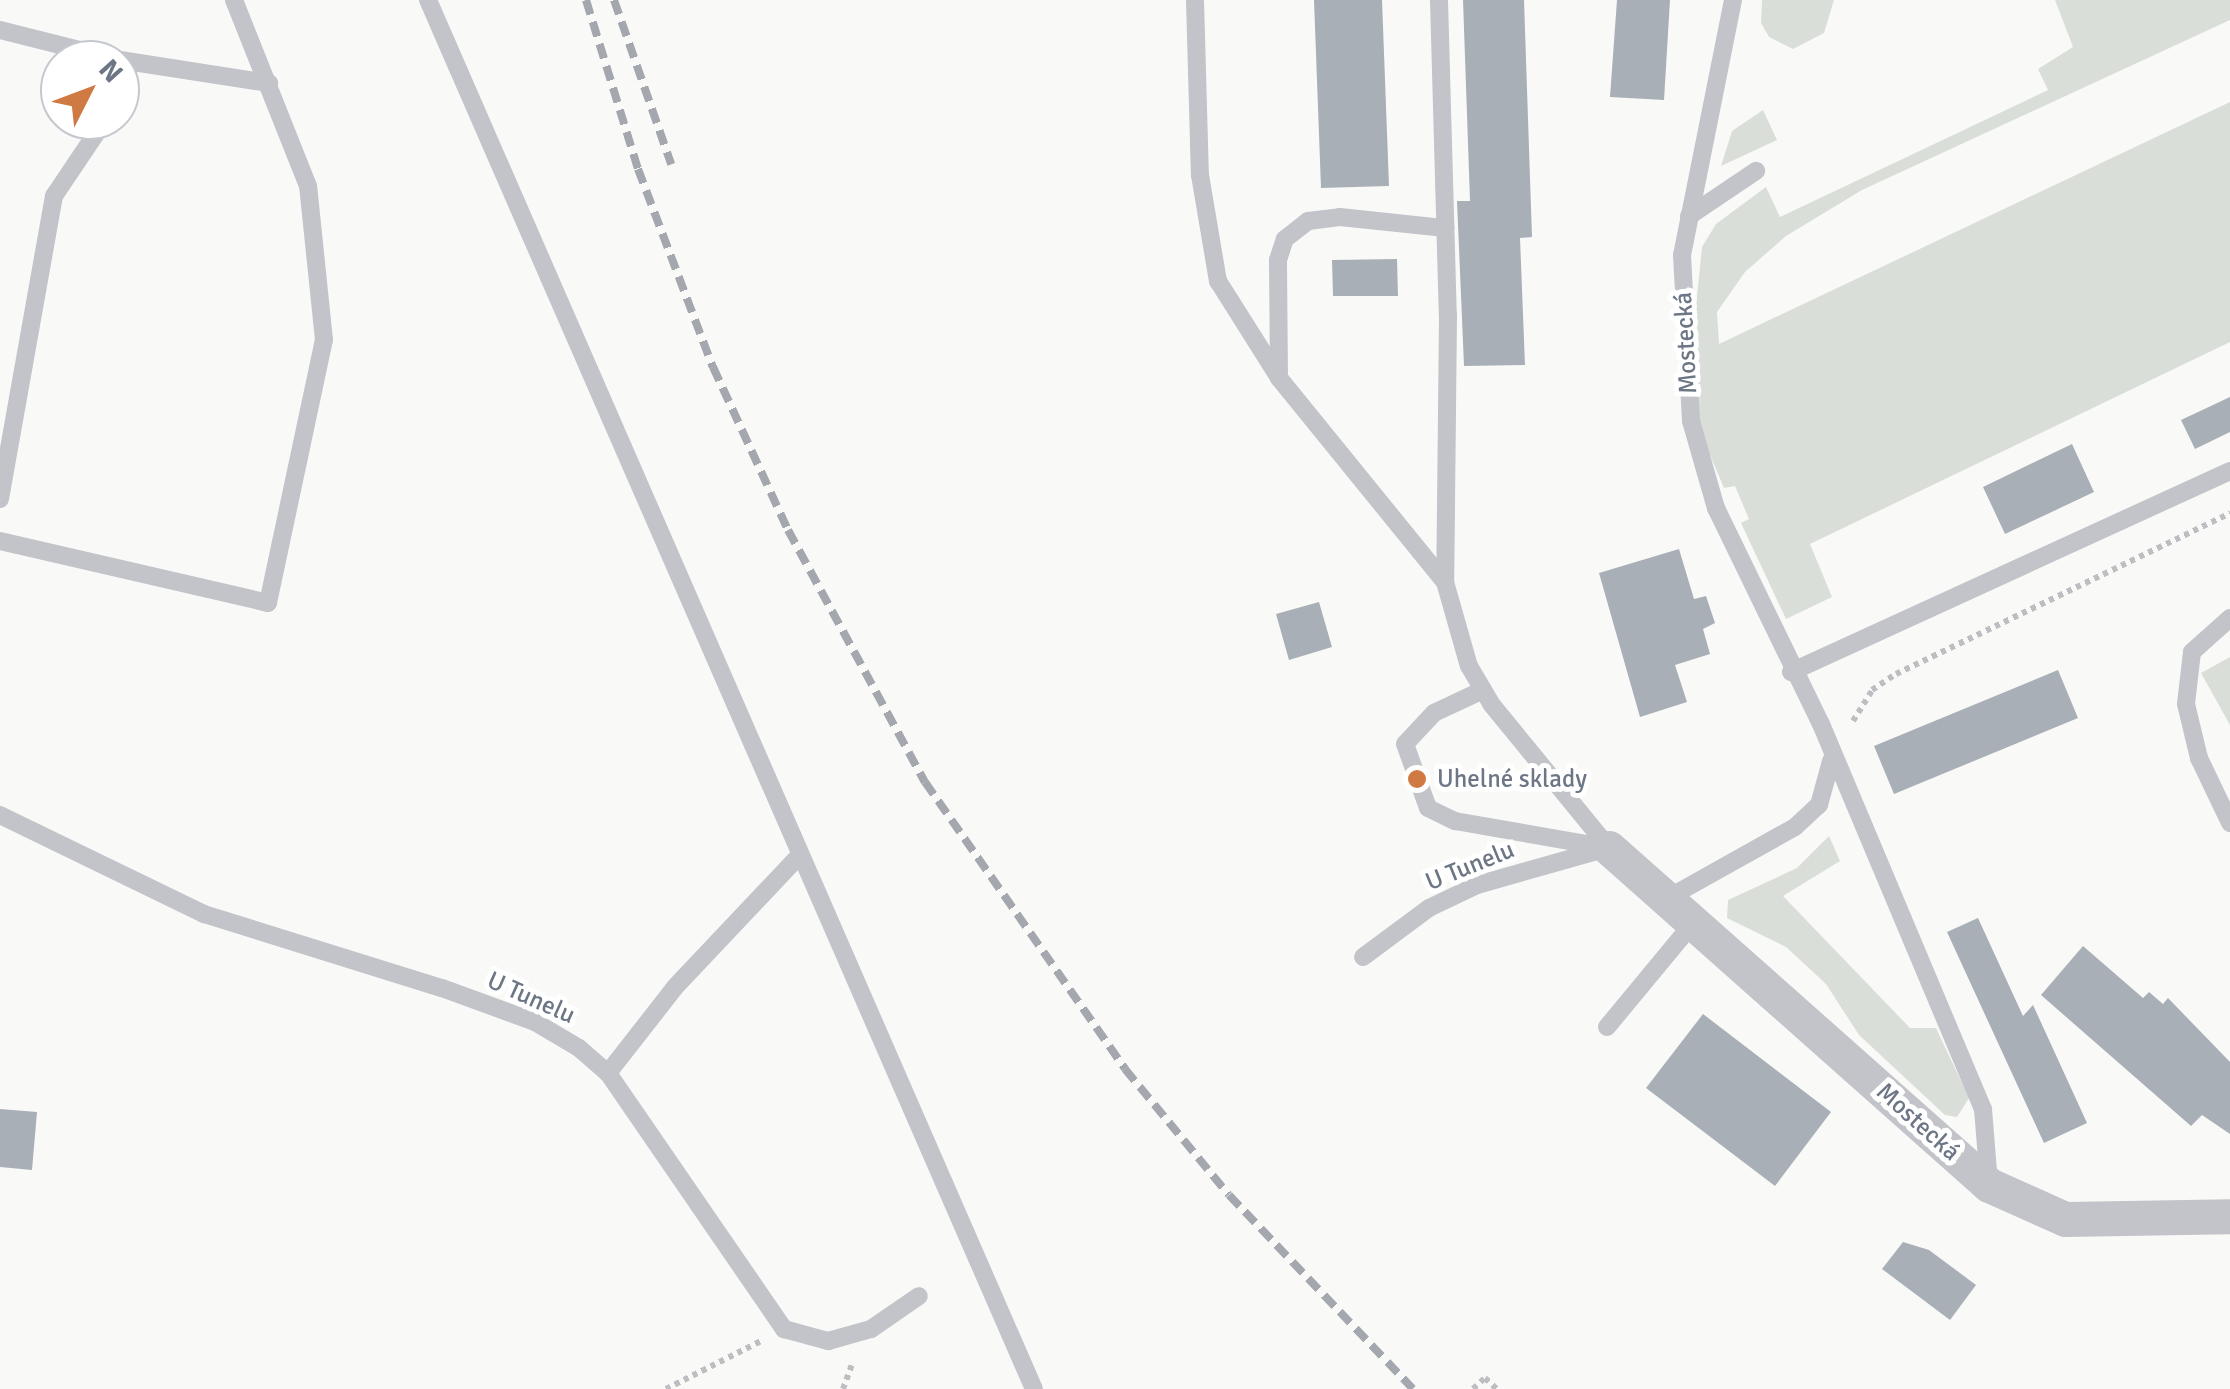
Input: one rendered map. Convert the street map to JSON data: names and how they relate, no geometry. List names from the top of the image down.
{
  "streets": {
    "street": ["Mostecká"],
    "lane": ["U Tunelu"]
  },
  "crossings": [
    ["Mostecká", "U Tunelu"]
  ],
  "places": ["Uhelné sklady"],
  "north": "top right"
}
